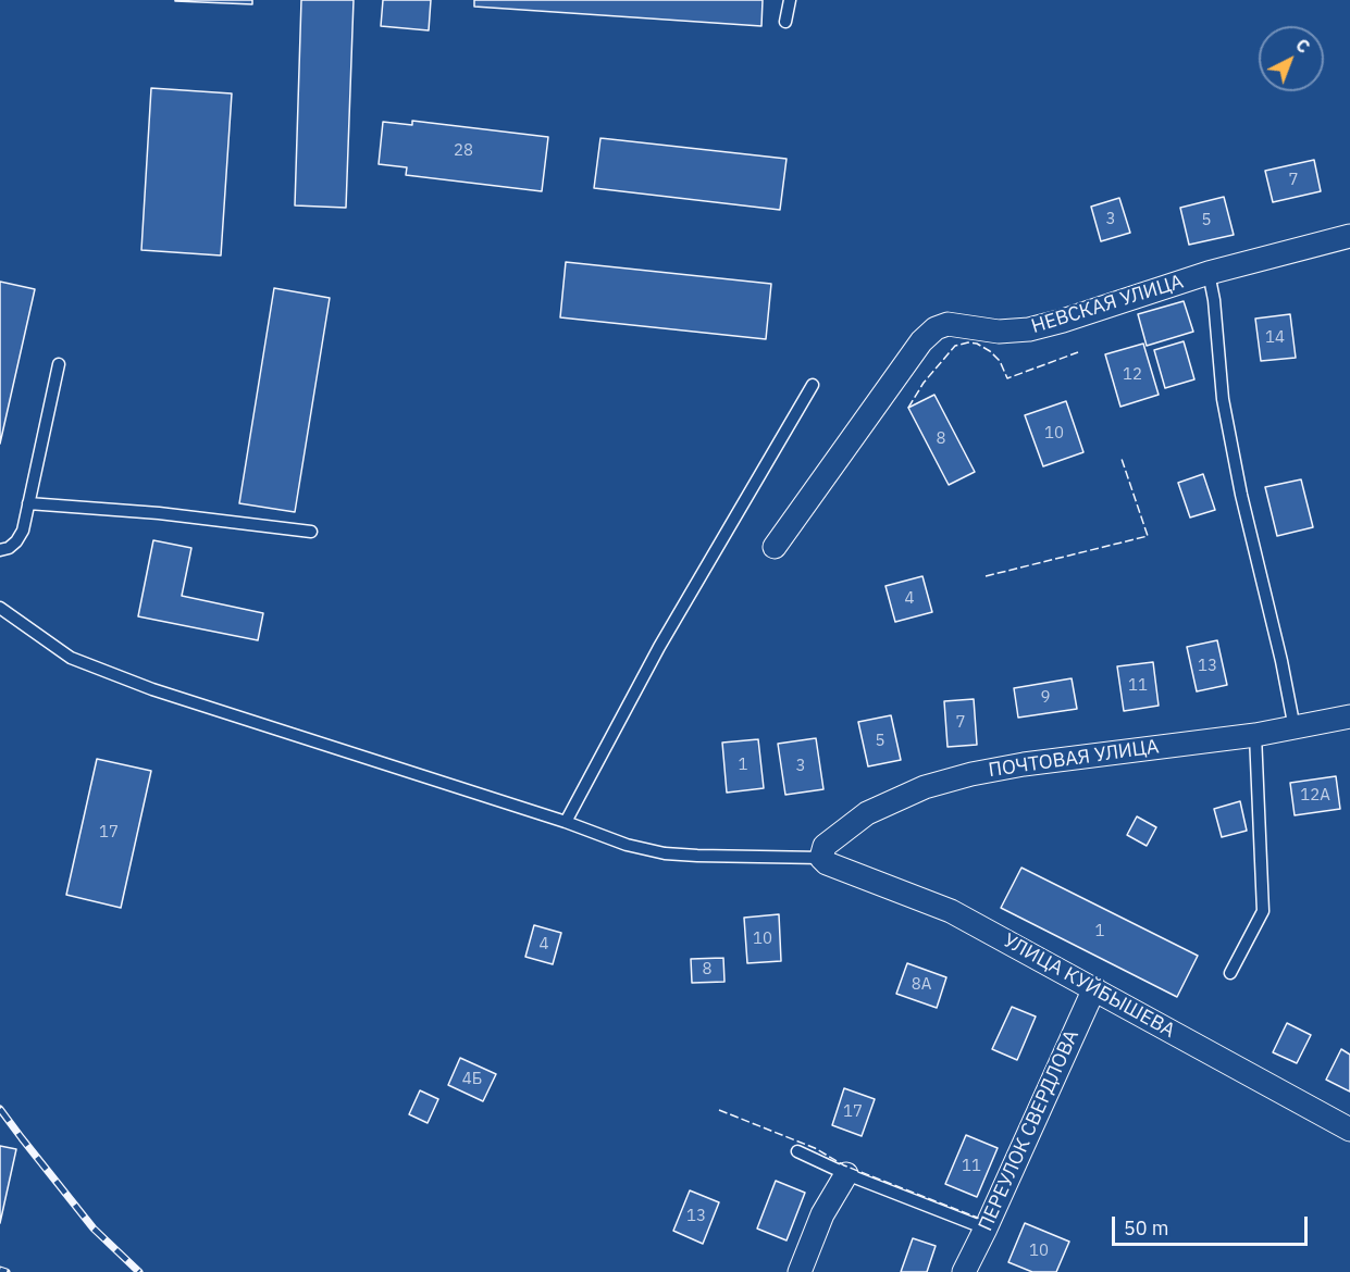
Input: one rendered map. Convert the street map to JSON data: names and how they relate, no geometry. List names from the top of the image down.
{
  "streets": {
    "street": [
      "НЕВСКАЯ УЛИЦА",
      "ПОЧТОВАЯ УЛИЦА",
      "УЛИЦА КУЙБЫШЕВА",
      "ПЕРЕУЛОК СВЕРДЛОВА"
    ]
  },
  "crossings": [
    ["ПОЧТОВАЯ УЛИЦА", "УЛИЦА КУЙБЫШЕВА"],
    ["УЛИЦА КУЙБЫШЕВА", "ПЕРЕУЛОК СВЕРДЛОВА"]
  ],
  "house_numbers": [
    "28",
    "7",
    "3",
    "5",
    "14",
    "12",
    "10",
    "8",
    "4",
    "13",
    "11",
    "9",
    "7",
    "5",
    "1",
    "3",
    "12А",
    "17",
    "1",
    "10",
    "4",
    "8",
    "8А",
    "4Б",
    "17",
    "11",
    "13",
    "10"
  ],
  "scale_bar": "50 m",
  "north": "top right"
}
